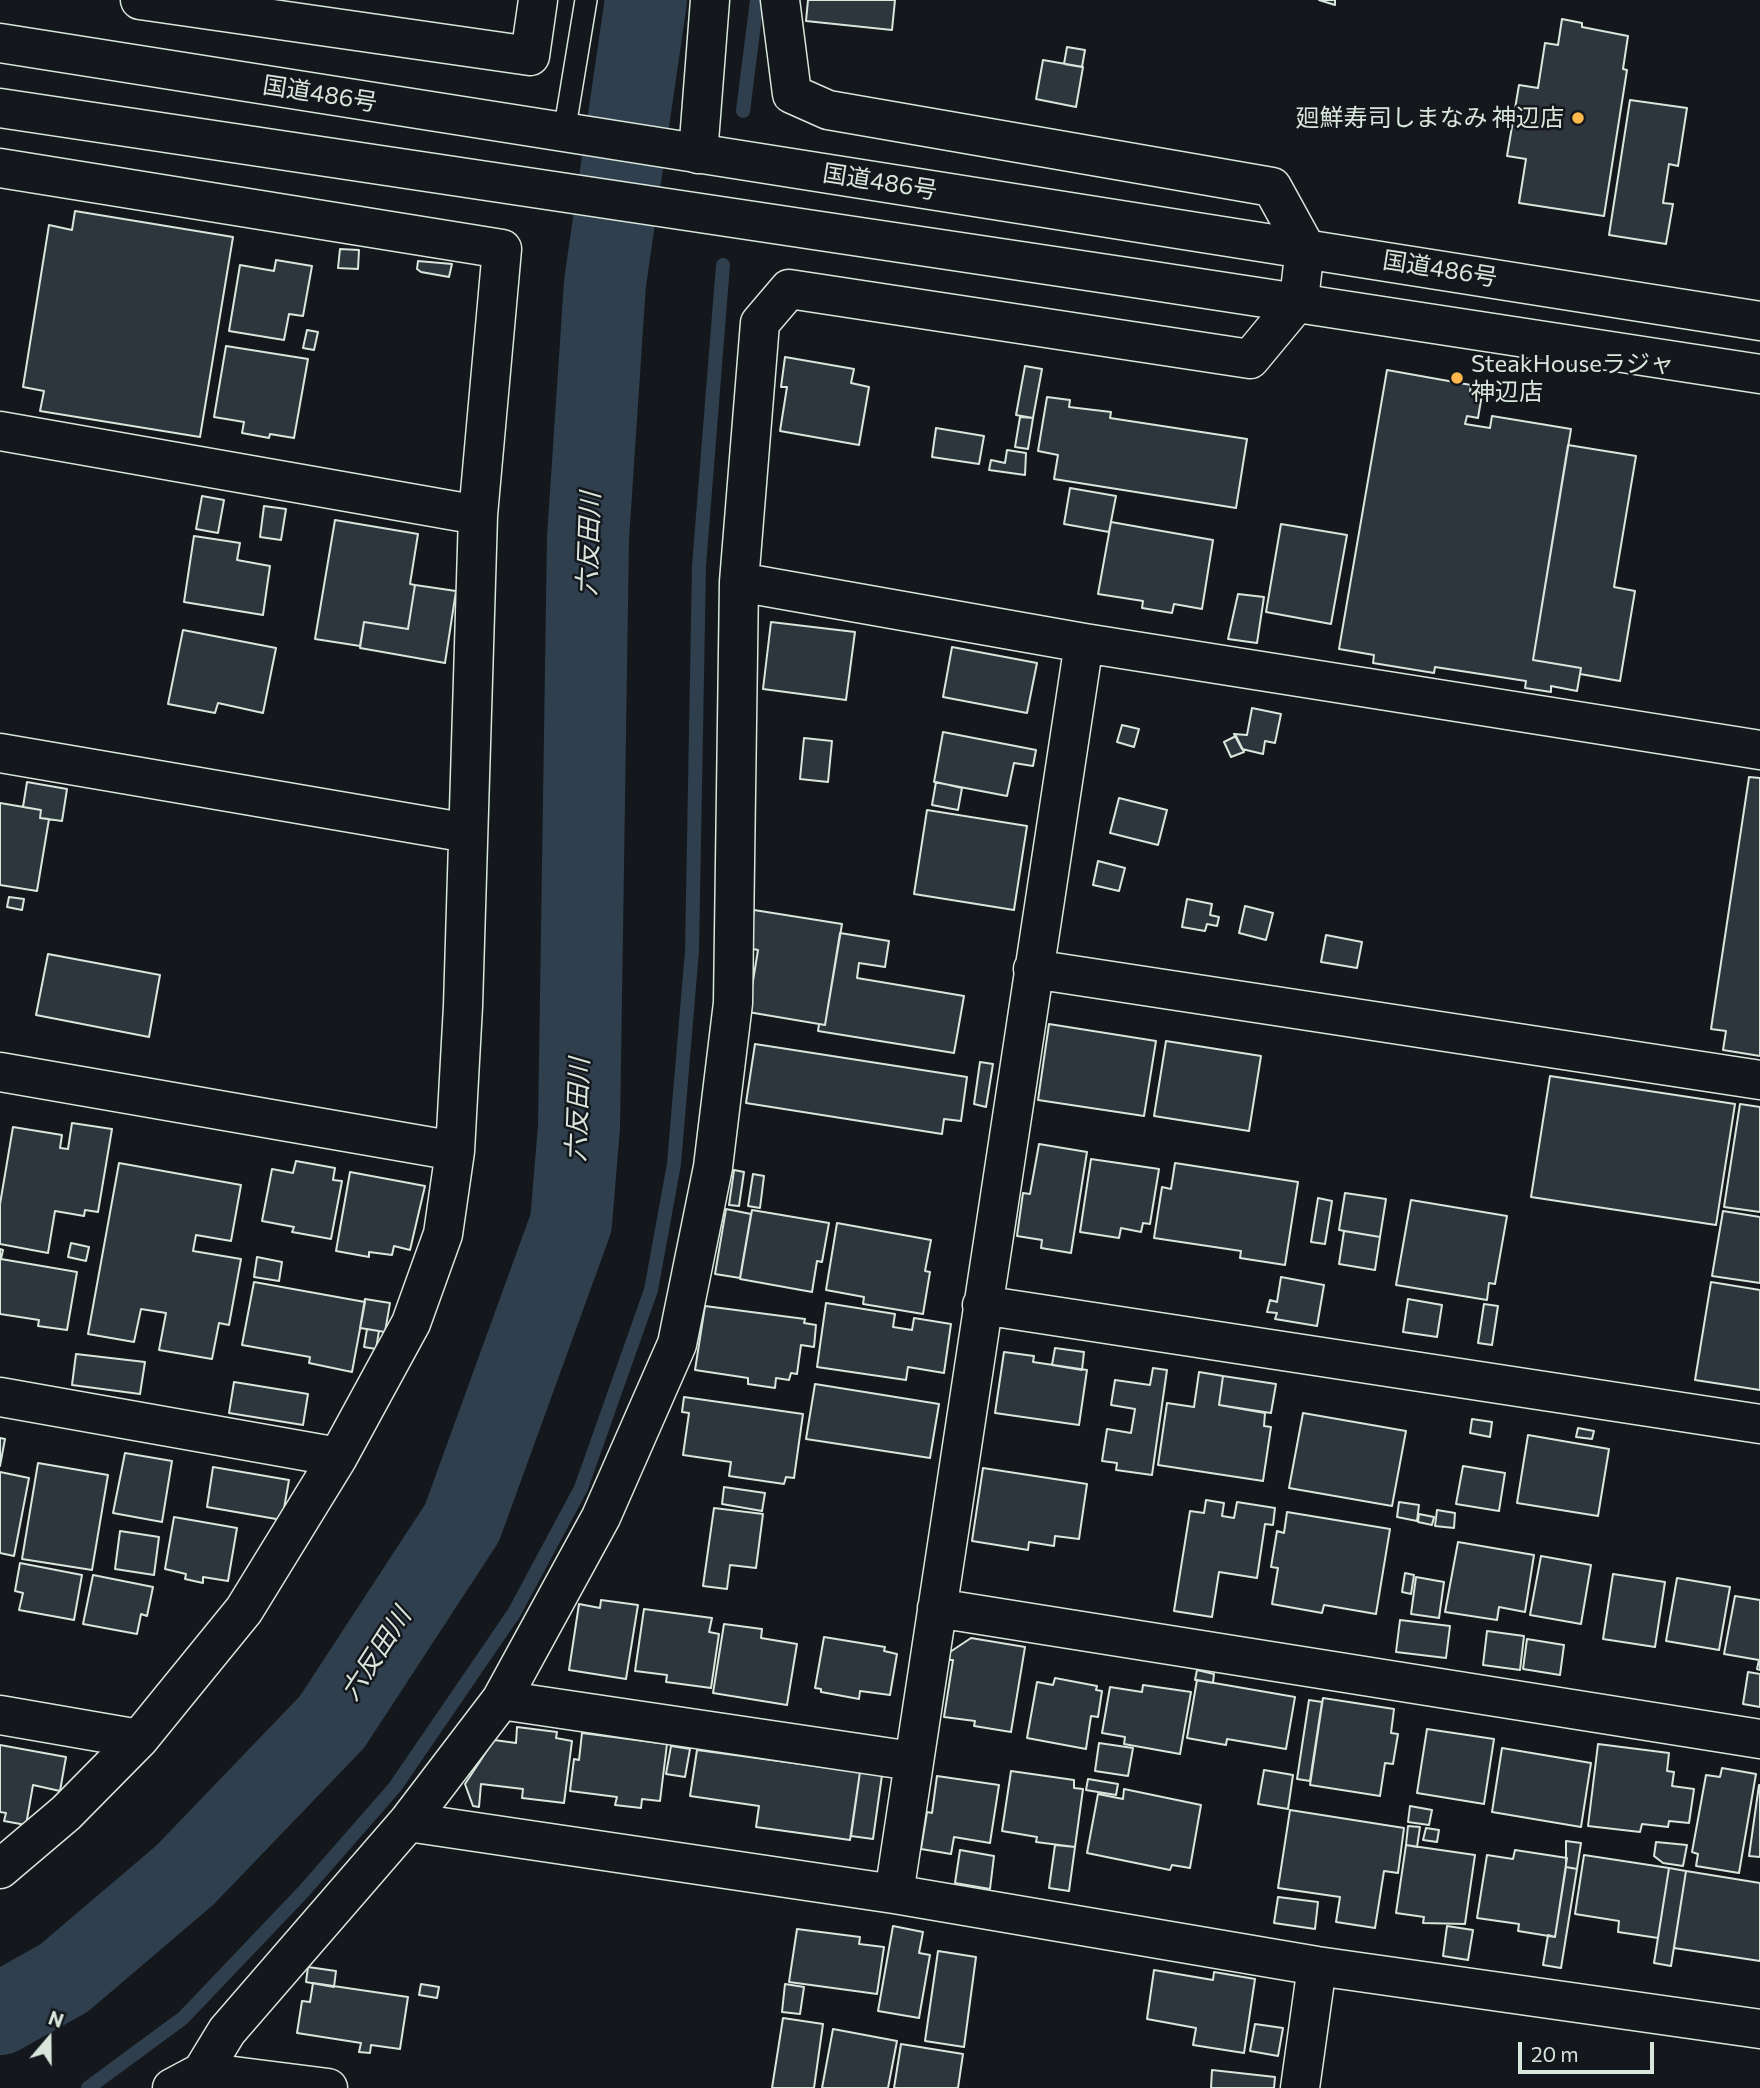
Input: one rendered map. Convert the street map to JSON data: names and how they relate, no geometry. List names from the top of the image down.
{
  "streets": {
    "main road": ["国道486号"]
  },
  "water": ["六反田川"],
  "places": ["廻鮮寿司しまなみ 神辺店", "SteakHouseラジャ 神辺店"],
  "scale_bar": "20 m",
  "north": "top"
}
